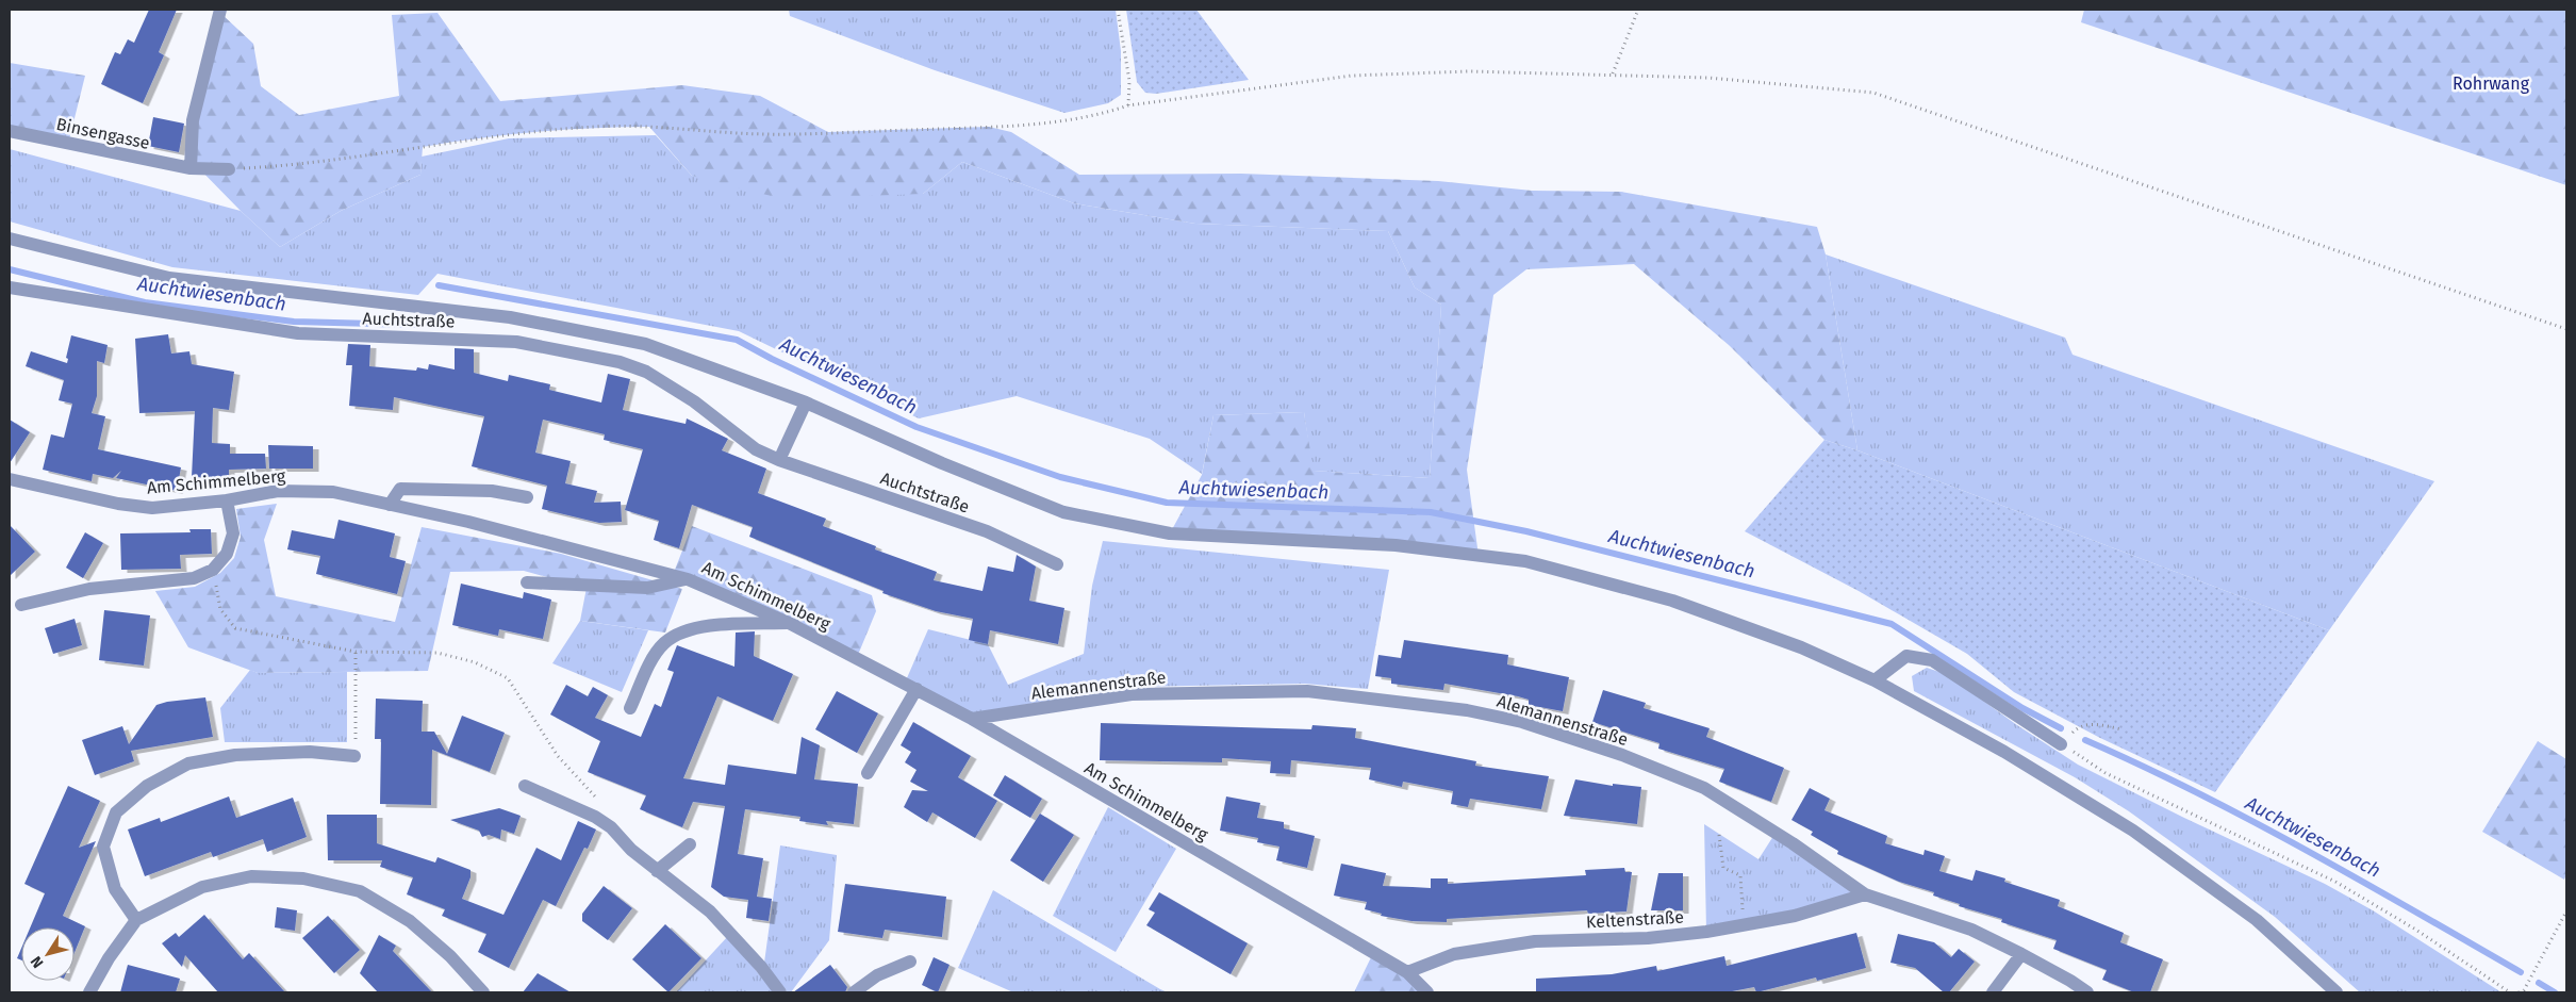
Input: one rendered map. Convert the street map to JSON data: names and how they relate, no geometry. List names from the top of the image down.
{
  "streets": {
    "street": [
      "Binsengasse",
      "Auchtstraße",
      "Am Schimmelberg",
      "Alemannenstraße",
      "Keltenstraße"
    ]
  },
  "crossings": [
    ["Am Schimmelberg", "Alemannenstraße"],
    ["Am Schimmelberg", "Keltenstraße"],
    ["Alemannenstraße", "Keltenstraße"]
  ],
  "water": ["Auchtwiesenbach"],
  "parks": ["Rohrwang"],
  "north": "bottom left"
}
